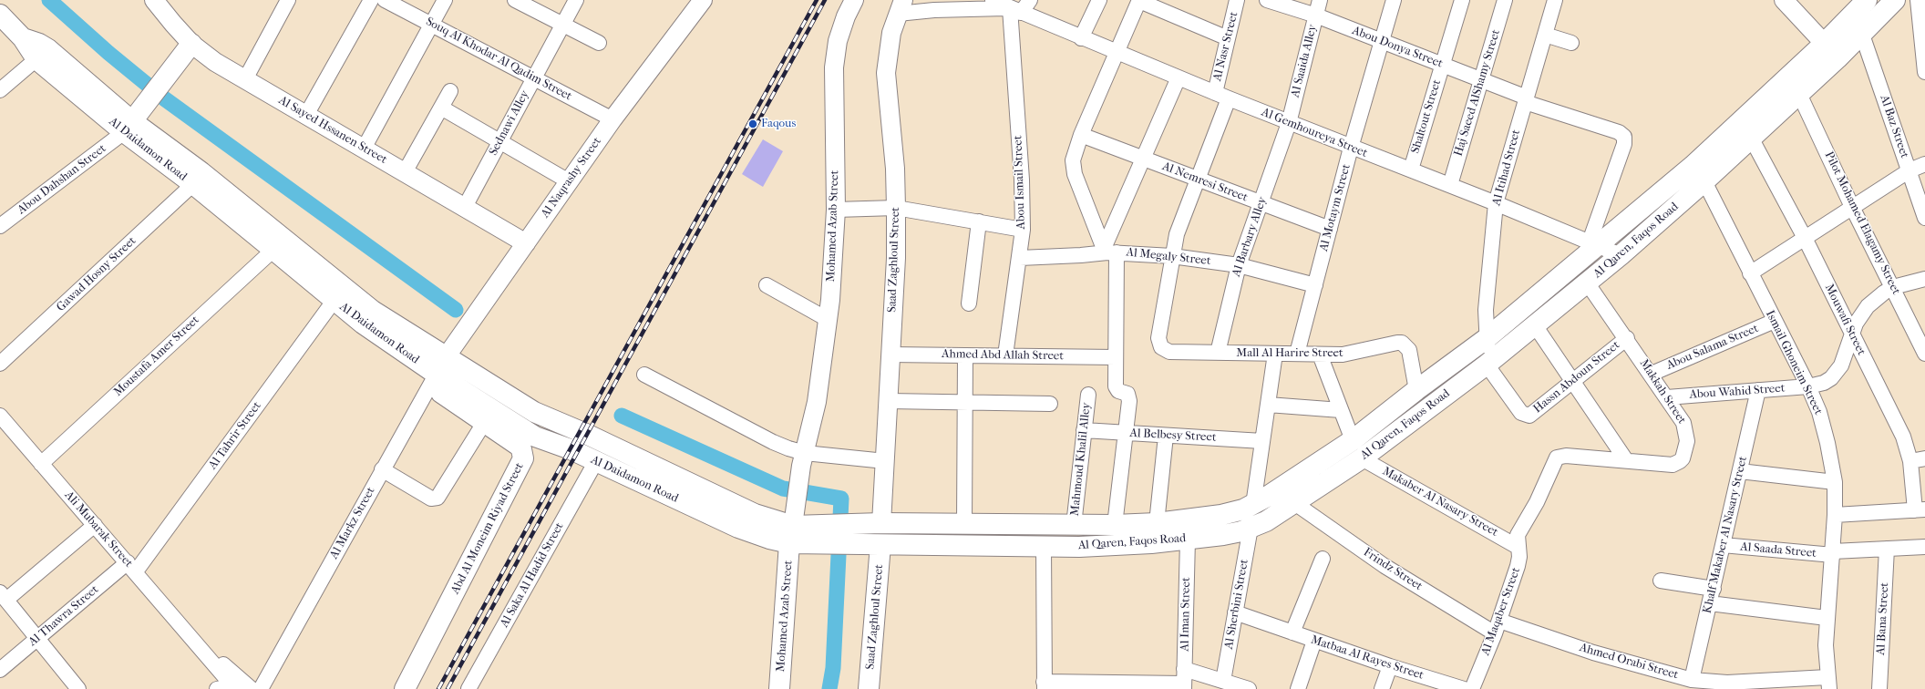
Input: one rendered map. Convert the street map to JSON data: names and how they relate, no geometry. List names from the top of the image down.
{
  "streets": {
    "main road": [
      "Al Daidamon Road",
      "Mohamed Azab Street",
      "Al Qaren, Faqos Road",
      "Saad Zaghloul Street",
      "Abd Al Moneim Riyad Street"
    ],
    "street": [
      "Al Nasr Street",
      "Abou Donya Street",
      "Souq Al Khodar Al Qadim Street",
      "Al Saaida Alley",
      "Haj Saeed AlShamy Street",
      "Shaltout Street",
      "Sednawi Alley",
      "Al Baz Street",
      "Al Sayed Hssanen Street",
      "Al Gemhoureya Street",
      "Al Itihad Street",
      "Al Naqrashy Street",
      "Abou Dahshan Street",
      "Abou Ismail Street",
      "Al Nemresi Street",
      "Al Motaym Street",
      "Pilot Mohamed Elagamy Street",
      "Al Barbary Alley",
      "Al Megaly Street",
      "Gawad Hosny Street",
      "Mouwafi Street",
      "Abou Salama Street",
      "Mall Al Harire Street",
      "Ahmed Abd Allah Street",
      "Moustafa Amer Street",
      "Ismail Ghoneim Street",
      "Hassn Abdoun Street",
      "Makkah Street",
      "Abou Wahid Street",
      "Al Tahrir Street",
      "Al Belbesy Street",
      "Mahmoud Khalil Alley",
      "Makaber Al Nasary Street",
      "Al Markz Street",
      "Ali Mubarak Street",
      "Khalf Makaber Al Nasary Street",
      "Al Saada Street",
      "Frindz Street",
      "Al Saka Al Hadid Street",
      "Al Sherbini Street",
      "Al Maqaber Street",
      "Al Iman Street",
      "Al Thawra Street",
      "Al Bana Street",
      "Matbaa Al Rayes Street",
      "Ahmed Orabi Street"
    ]
  },
  "crossings": [
    ["Al Nasr Street", "Al Gemhoureya Street"],
    ["Abou Donya Street", "Al Saaida Alley"],
    ["Abou Donya Street", "Haj Saeed AlShamy Street"],
    ["Abou Donya Street", "Shaltout Street"],
    ["Abou Donya Street", "Al Gemhoureya Street"],
    ["Abou Donya Street", "Al Itihad Street"],
    ["Abou Donya Street", "Al Motaym Street"],
    ["Abou Donya Street", "Al Qaren, Faqos Road"],
    ["Souq Al Khodar Al Qadim Street", "Sednawi Alley"],
    ["Souq Al Khodar Al Qadim Street", "Al Naqrashy Street"],
    ["Al Saaida Alley", "Al Gemhoureya Street"],
    ["Al Saaida Alley", "Al Barbary Alley"],
    ["Haj Saeed AlShamy Street", "Al Gemhoureya Street"],
    ["Shaltout Street", "Al Gemhoureya Street"],
    ["Sednawi Alley", "Al Sayed Hssanen Street"],
    ["Al Baz Street", "Al Qaren, Faqos Road"],
    ["Al Sayed Hssanen Street", "Al Naqrashy Street"],
    ["Al Gemhoureya Street", "Al Itihad Street"],
    ["Al Gemhoureya Street", "Abou Ismail Street"],
    ["Al Gemhoureya Street", "Al Motaym Street"],
    ["Al Gemhoureya Street", "Al Barbary Alley"],
    ["Al Gemhoureya Street", "Al Qaren, Faqos Road"],
    ["Al Gemhoureya Street", "Saad Zaghloul Street"],
    ["Al Daidamon Road", "Al Naqrashy Street"],
    ["Al Daidamon Road", "Abou Dahshan Street"],
    ["Al Daidamon Road", "Mohamed Azab Street"],
    ["Al Daidamon Road", "Al Qaren, Faqos Road"],
    ["Al Daidamon Road", "Gawad Hosny Street"],
    ["Al Daidamon Road", "Moustafa Amer Street"],
    ["Al Daidamon Road", "Al Tahrir Street"],
    ["Al Daidamon Road", "Al Markz Street"],
    ["Al Daidamon Road", "Abd Al Moneim Riyad Street"],
    ["Al Daidamon Road", "Al Saka Al Hadid Street"],
    ["Al Itihad Street", "Al Qaren, Faqos Road"],
    ["Al Itihad Street", "Hassn Abdoun Street"],
    ["Al Naqrashy Street", "Al Markz Street"],
    ["Al Naqrashy Street", "Abd Al Moneim Riyad Street"],
    ["Abou Ismail Street", "Al Megaly Street"],
    ["Abou Ismail Street", "Ahmed Abd Allah Street"],
    ["Al Nemresi Street", "Al Motaym Street"],
    ["Al Nemresi Street", "Al Barbary Alley"],
    ["Al Motaym Street", "Al Megaly Street"],
    ["Al Motaym Street", "Mall Al Harire Street"],
    ["Pilot Mohamed Elagamy Street", "Al Qaren, Faqos Road"],
    ["Pilot Mohamed Elagamy Street", "Abou Wahid Street"],
    ["Mohamed Azab Street", "Al Qaren, Faqos Road"],
    ["Al Barbary Alley", "Al Megaly Street"],
    ["Al Barbary Alley", "Mall Al Harire Street"],
    ["Al Qaren, Faqos Road", "Saad Zaghloul Street"],
    ["Al Qaren, Faqos Road", "Mouwafi Street"],
    ["Al Qaren, Faqos Road", "Mall Al Harire Street"],
    ["Al Qaren, Faqos Road", "Ismail Ghoneim Street"],
    ["Al Qaren, Faqos Road", "Hassn Abdoun Street"],
    ["Al Qaren, Faqos Road", "Makkah Street"],
    ["Al Qaren, Faqos Road", "Mahmoud Khalil Alley"],
    ["Al Qaren, Faqos Road", "Makaber Al Nasary Street"],
    ["Al Qaren, Faqos Road", "Frindz Street"],
    ["Al Qaren, Faqos Road", "Al Sherbini Street"],
    ["Al Qaren, Faqos Road", "Al Iman Street"],
    ["Al Megaly Street", "Mall Al Harire Street"],
    ["Saad Zaghloul Street", "Ahmed Abd Allah Street"],
    ["Mouwafi Street", "Abou Wahid Street"],
    ["Abou Salama Street", "Ismail Ghoneim Street"],
    ["Abou Salama Street", "Makkah Street"],
    ["Moustafa Amer Street", "Ali Mubarak Street"],
    ["Ismail Ghoneim Street", "Abou Wahid Street"],
    ["Ismail Ghoneim Street", "Al Saada Street"],
    ["Ismail Ghoneim Street", "Ahmed Orabi Street"],
    ["Hassn Abdoun Street", "Makkah Street"],
    ["Makkah Street", "Abou Wahid Street"],
    ["Makkah Street", "Al Maqaber Street"],
    ["Abou Wahid Street", "Khalf Makaber Al Nasary Street"],
    ["Al Tahrir Street", "Ali Mubarak Street"],
    ["Al Tahrir Street", "Al Thawra Street"],
    ["Al Belbesy Street", "Mahmoud Khalil Alley"],
    ["Makaber Al Nasary Street", "Al Maqaber Street"],
    ["Al Markz Street", "Abd Al Moneim Riyad Street"],
    ["Ali Mubarak Street", "Al Thawra Street"],
    ["Khalf Makaber Al Nasary Street", "Al Saada Street"],
    ["Khalf Makaber Al Nasary Street", "Ahmed Orabi Street"],
    ["Al Saada Street", "Al Bana Street"],
    ["Frindz Street", "Al Maqaber Street"],
    ["Frindz Street", "Ahmed Orabi Street"],
    ["Al Sherbini Street", "Matbaa Al Rayes Street"],
    ["Al Maqaber Street", "Ahmed Orabi Street"]
  ],
  "places": ["Faqous"]
}
